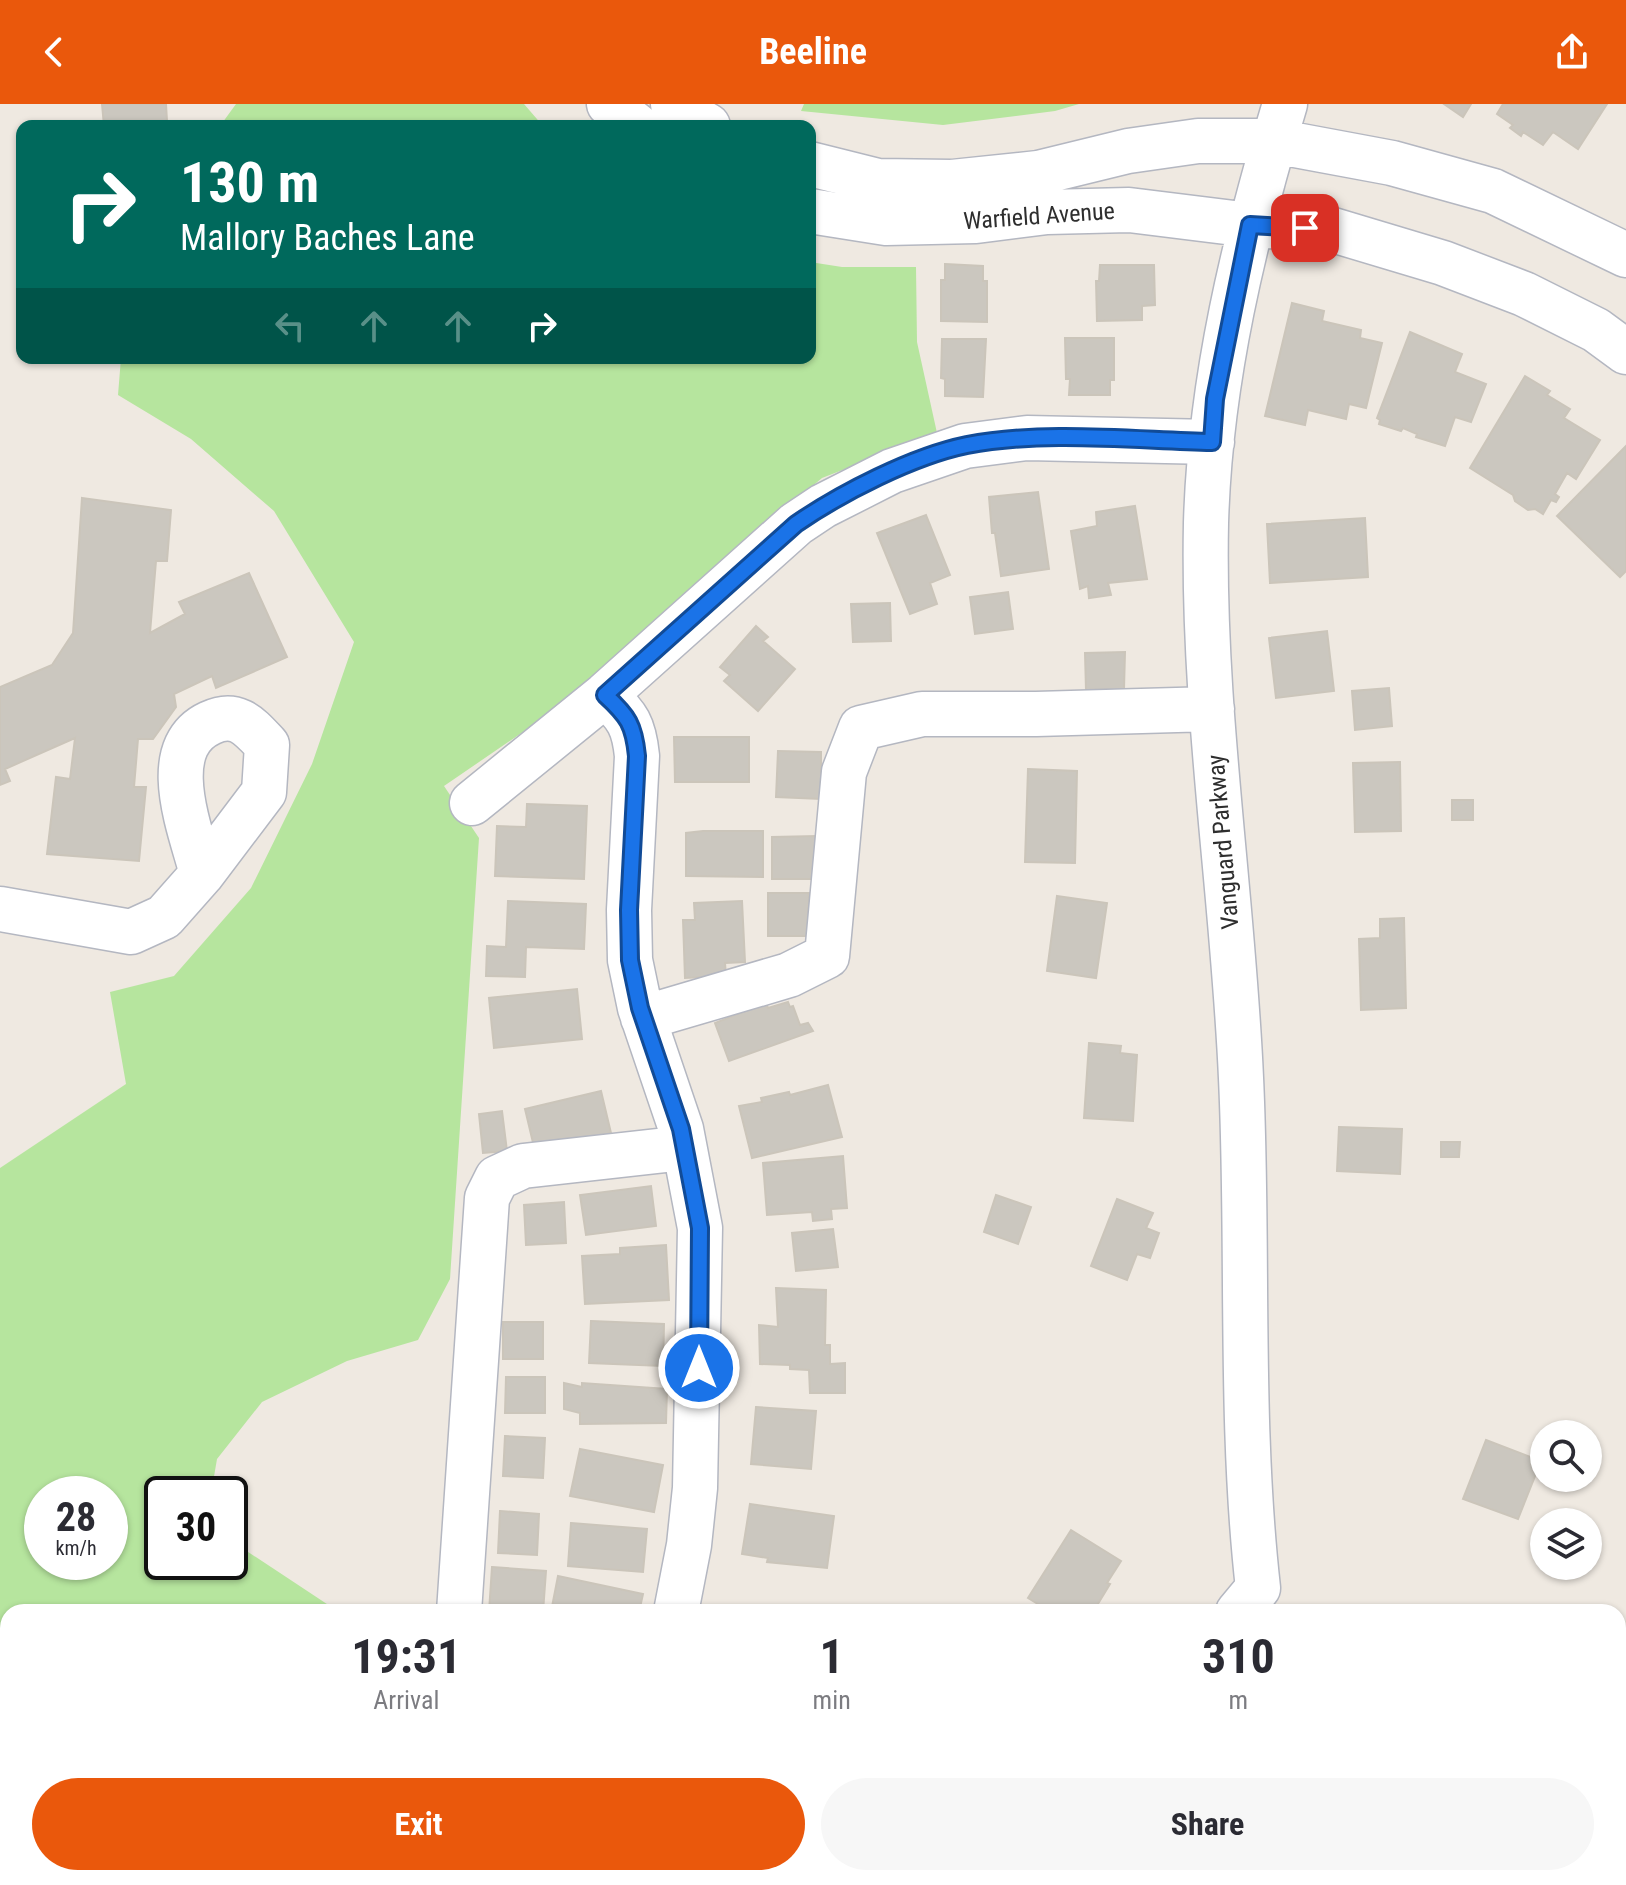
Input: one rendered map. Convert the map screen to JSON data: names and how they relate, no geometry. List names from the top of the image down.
{
  "streets": {
    "street": ["Warfield Avenue", "Vanguard Parkway"]
  },
  "crossings": [
    ["Warfield Avenue", "Vanguard Parkway"]
  ],
  "page": {
    "header": "Beeline",
    "turn": ["130 m", "Mallory Baches Lane"],
    "speed": "28 km/h",
    "limit": "30",
    "eta": [
      "19:31",
      "Arrival",
      "1",
      "min",
      "310",
      "m"
    ],
    "buttons": ["Exit", "Share"]
  }
}
